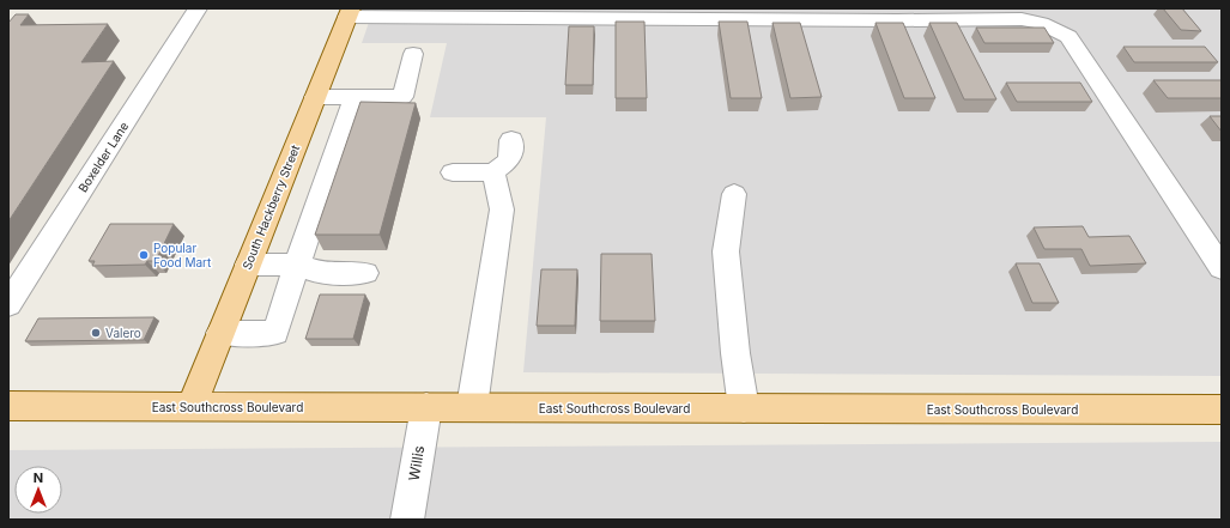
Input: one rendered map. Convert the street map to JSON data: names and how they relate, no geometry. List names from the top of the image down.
{
  "streets": {
    "main road": ["South Hackberry Street", "East Southcross Boulevard"],
    "street": ["Boxelder Lane", "Willis"]
  },
  "crossings": [
    ["South Hackberry Street", "East Southcross Boulevard"],
    ["East Southcross Boulevard", "Willis"]
  ],
  "places": ["Popular Food Mart", "Valero"],
  "north": "top"
}
